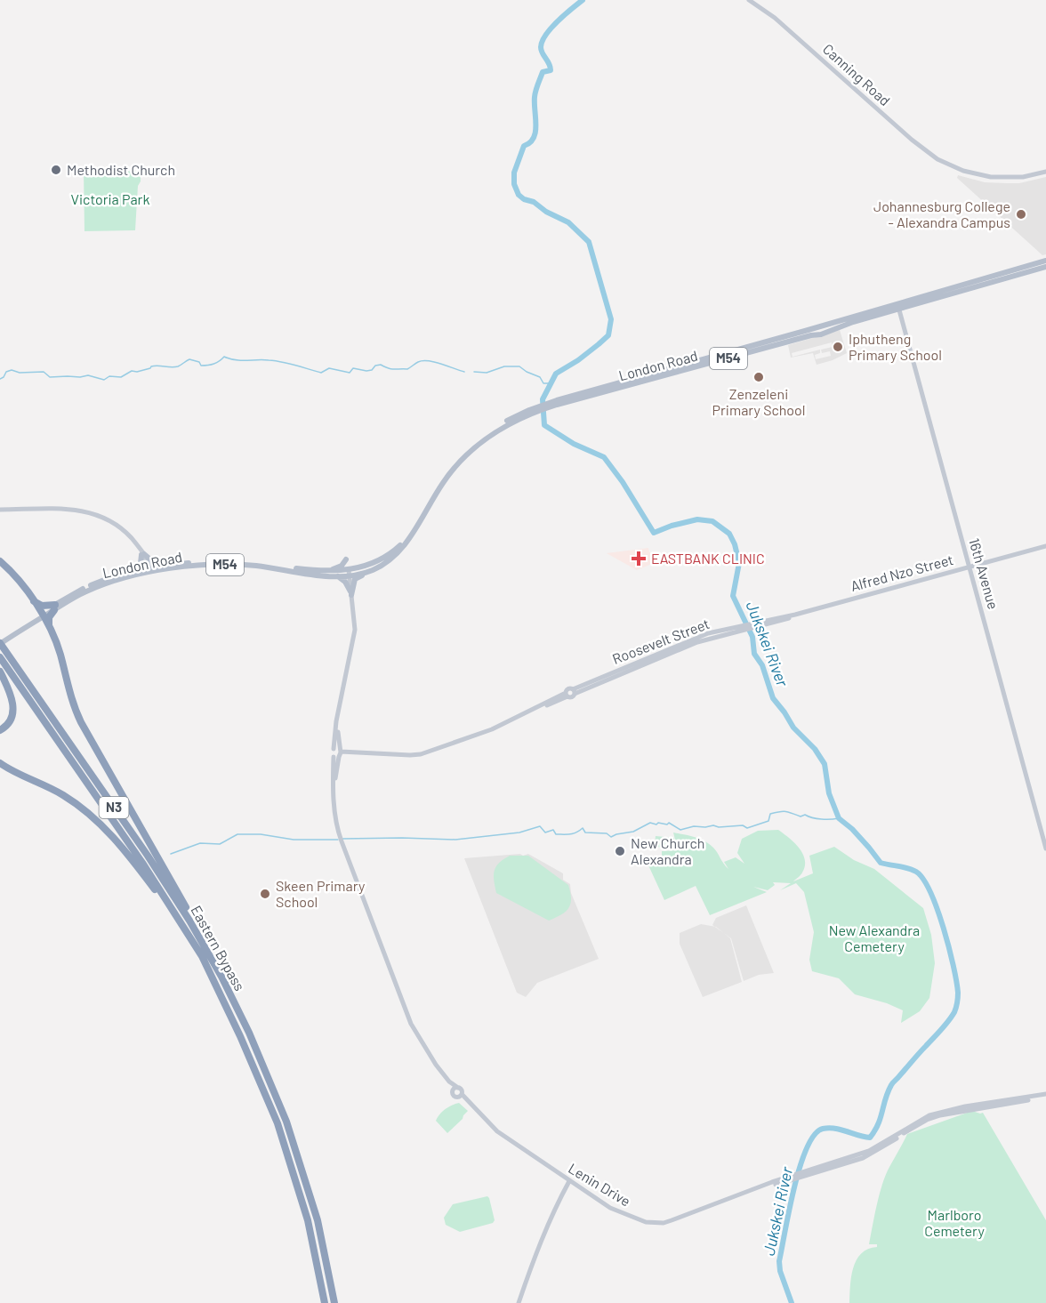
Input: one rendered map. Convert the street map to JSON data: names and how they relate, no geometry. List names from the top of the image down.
{
  "streets": {
    "highway": ["N3", "Eastern Bypass"],
    "main road": ["M54", "London Road"],
    "street": [
      "Canning Road",
      "Alfred Nzo Street",
      "16th Avenue",
      "Roosevelt Street",
      "Lenin Drive"
    ]
  },
  "crossings": [
    ["M54", "London Road"],
    ["M54", "Eastern Bypass"],
    ["London Road", "16th Avenue"],
    ["Alfred Nzo Street", "16th Avenue"],
    ["Alfred Nzo Street", "Roosevelt Street"]
  ],
  "water": ["Jukskei River"],
  "parks": ["Victoria Park", "New Alexandra Cemetery", "Marlboro Cemetery"],
  "places": {
    "other": [
      "Methodist Church",
      "Johannesburg College - Alexandra Campus",
      "Iphutheng Primary School",
      "Zenzeleni Primary School",
      "New Church Alexandra",
      "Skeen Primary School"
    ],
    "health": ["EASTBANK CLINIC"]
  }
}
